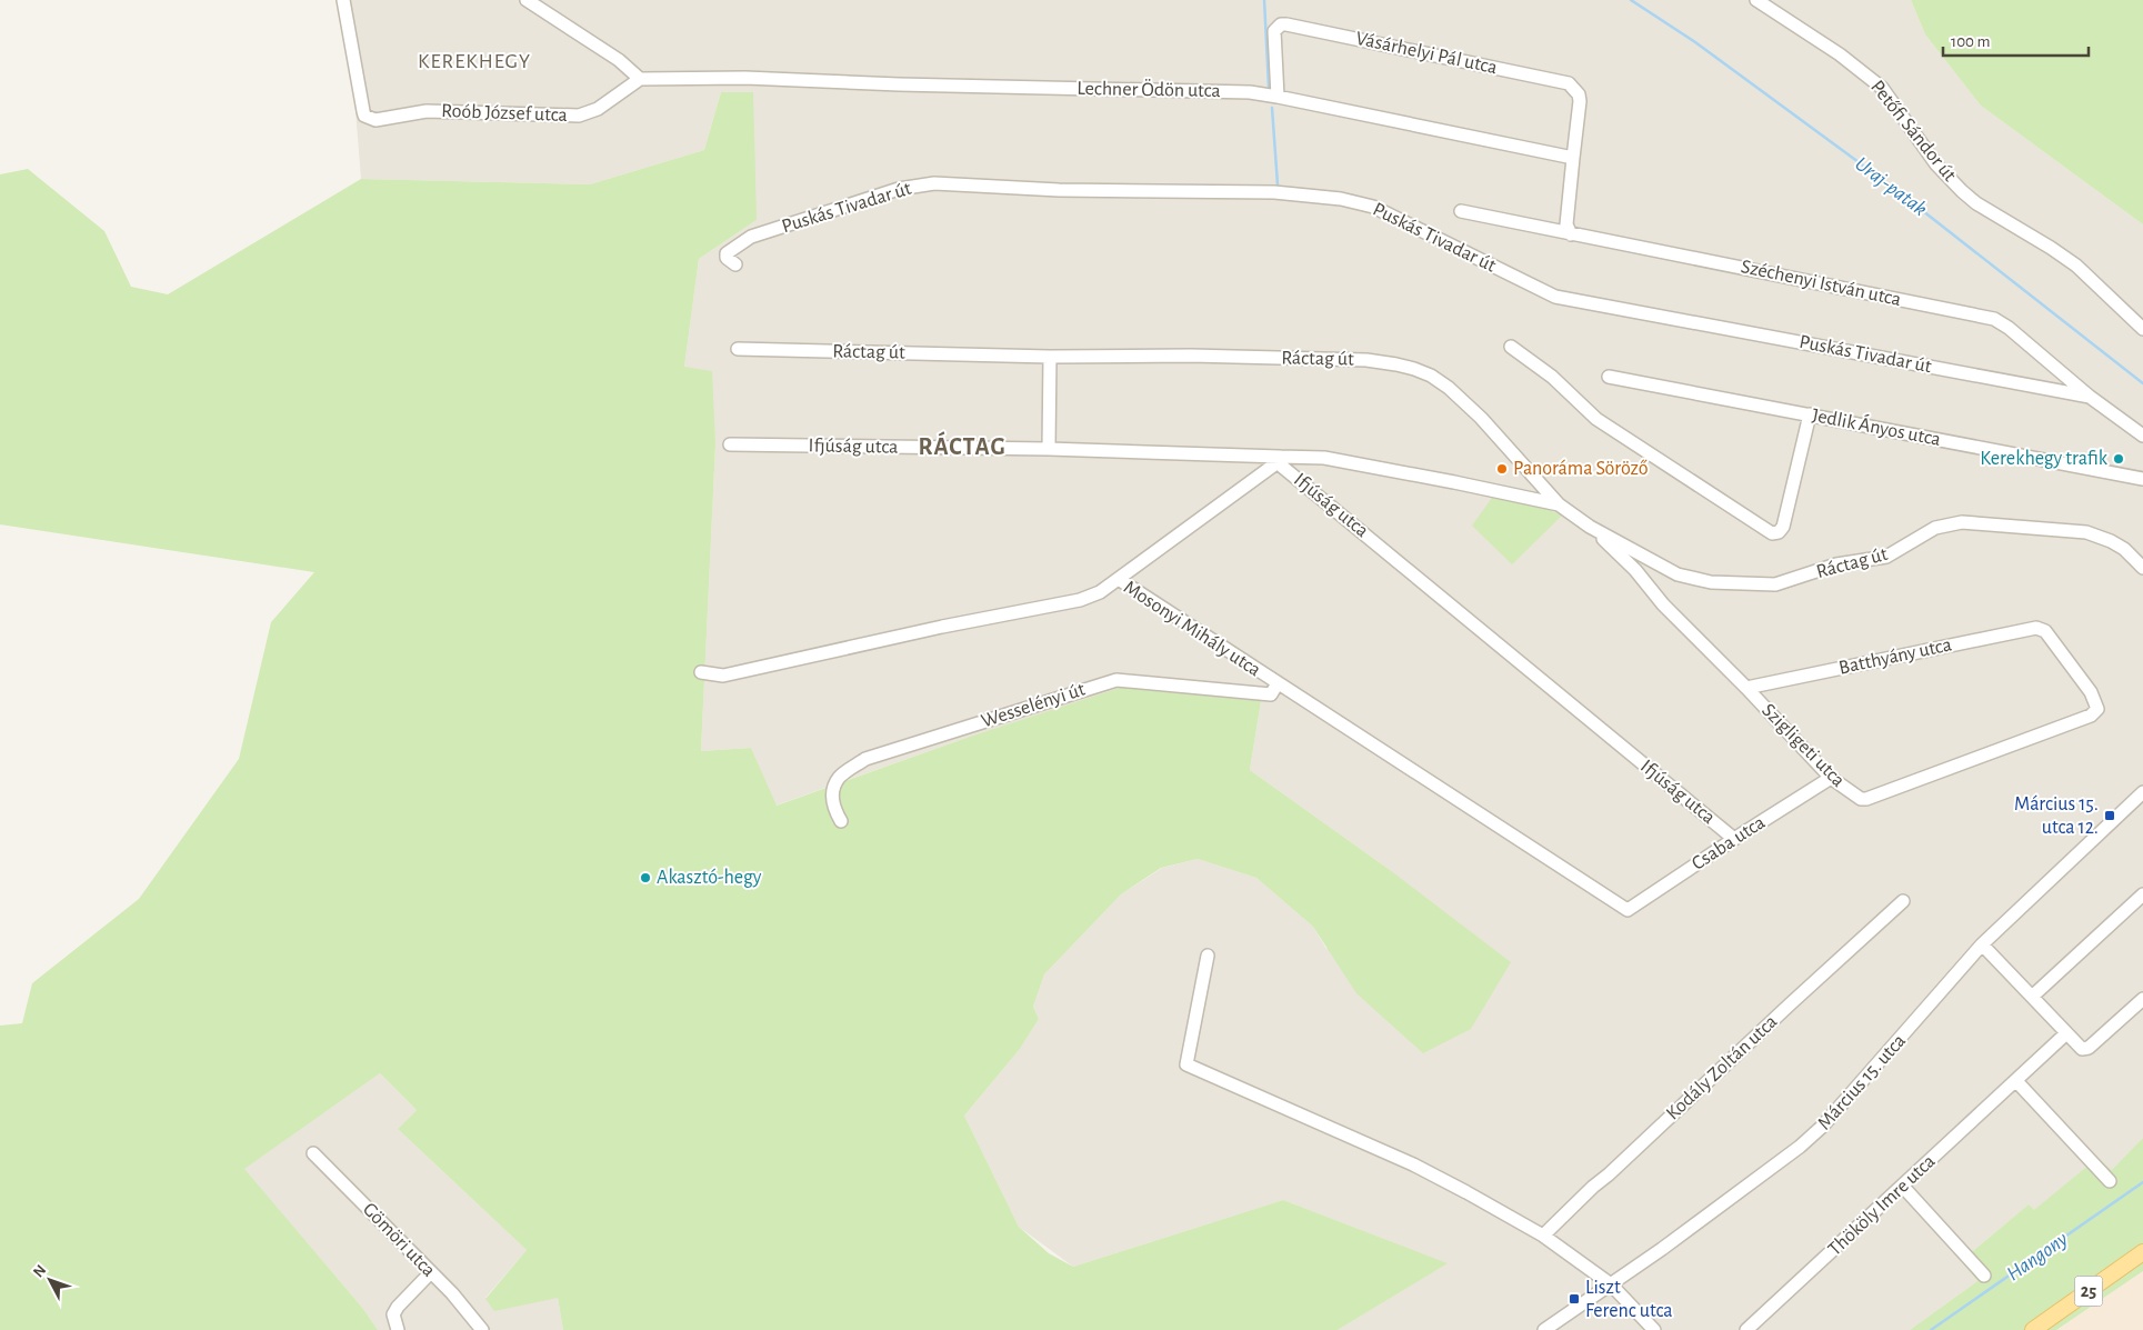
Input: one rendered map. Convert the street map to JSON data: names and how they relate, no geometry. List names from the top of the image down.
{
  "streets": {
    "main road": ["25"],
    "street": [
      "Vásárhelyi Pál utca",
      "Lechner Ödön utca",
      "Roób József utca",
      "Petőfi Sándor út",
      "Puskás Tivadar út",
      "Széchenyi István utca",
      "Ráctag út",
      "Jedlik Ányos utca",
      "Ifjúság utca",
      "Mosonyi Mihály utca",
      "Batthyány utca",
      "Wesselényi út",
      "Szigligeti utca",
      "Csaba utca",
      "Kodály Zoltán utca",
      "Március 15. utca",
      "Thököly Imre utca",
      "Gömöri utca"
    ]
  },
  "crossings": [
    ["Vásárhelyi Pál utca", "Lechner Ödön utca"],
    ["Lechner Ödön utca", "Roób József utca"],
    ["Puskás Tivadar út", "Széchenyi István utca"],
    ["Ráctag út", "Szigligeti utca"],
    ["Ifjúság utca", "Csaba utca"],
    ["Mosonyi Mihály utca", "Wesselényi út"],
    ["Mosonyi Mihály utca", "Csaba utca"],
    ["Batthyány utca", "Szigligeti utca"],
    ["Szigligeti utca", "Csaba utca"]
  ],
  "districts": ["KEREKHEGY", "RÁCTAG"],
  "water": ["Uraj-patak", "Hangony"],
  "places": {
    "other": ["Kerekhegy trafik", "Panoráma Söröző", "Akasztó-hegy"],
    "transit": ["Március 15. utca 12.", "Liszt Ferenc utca"]
  },
  "scale_bar": "100 m",
  "north": "top left"
}
